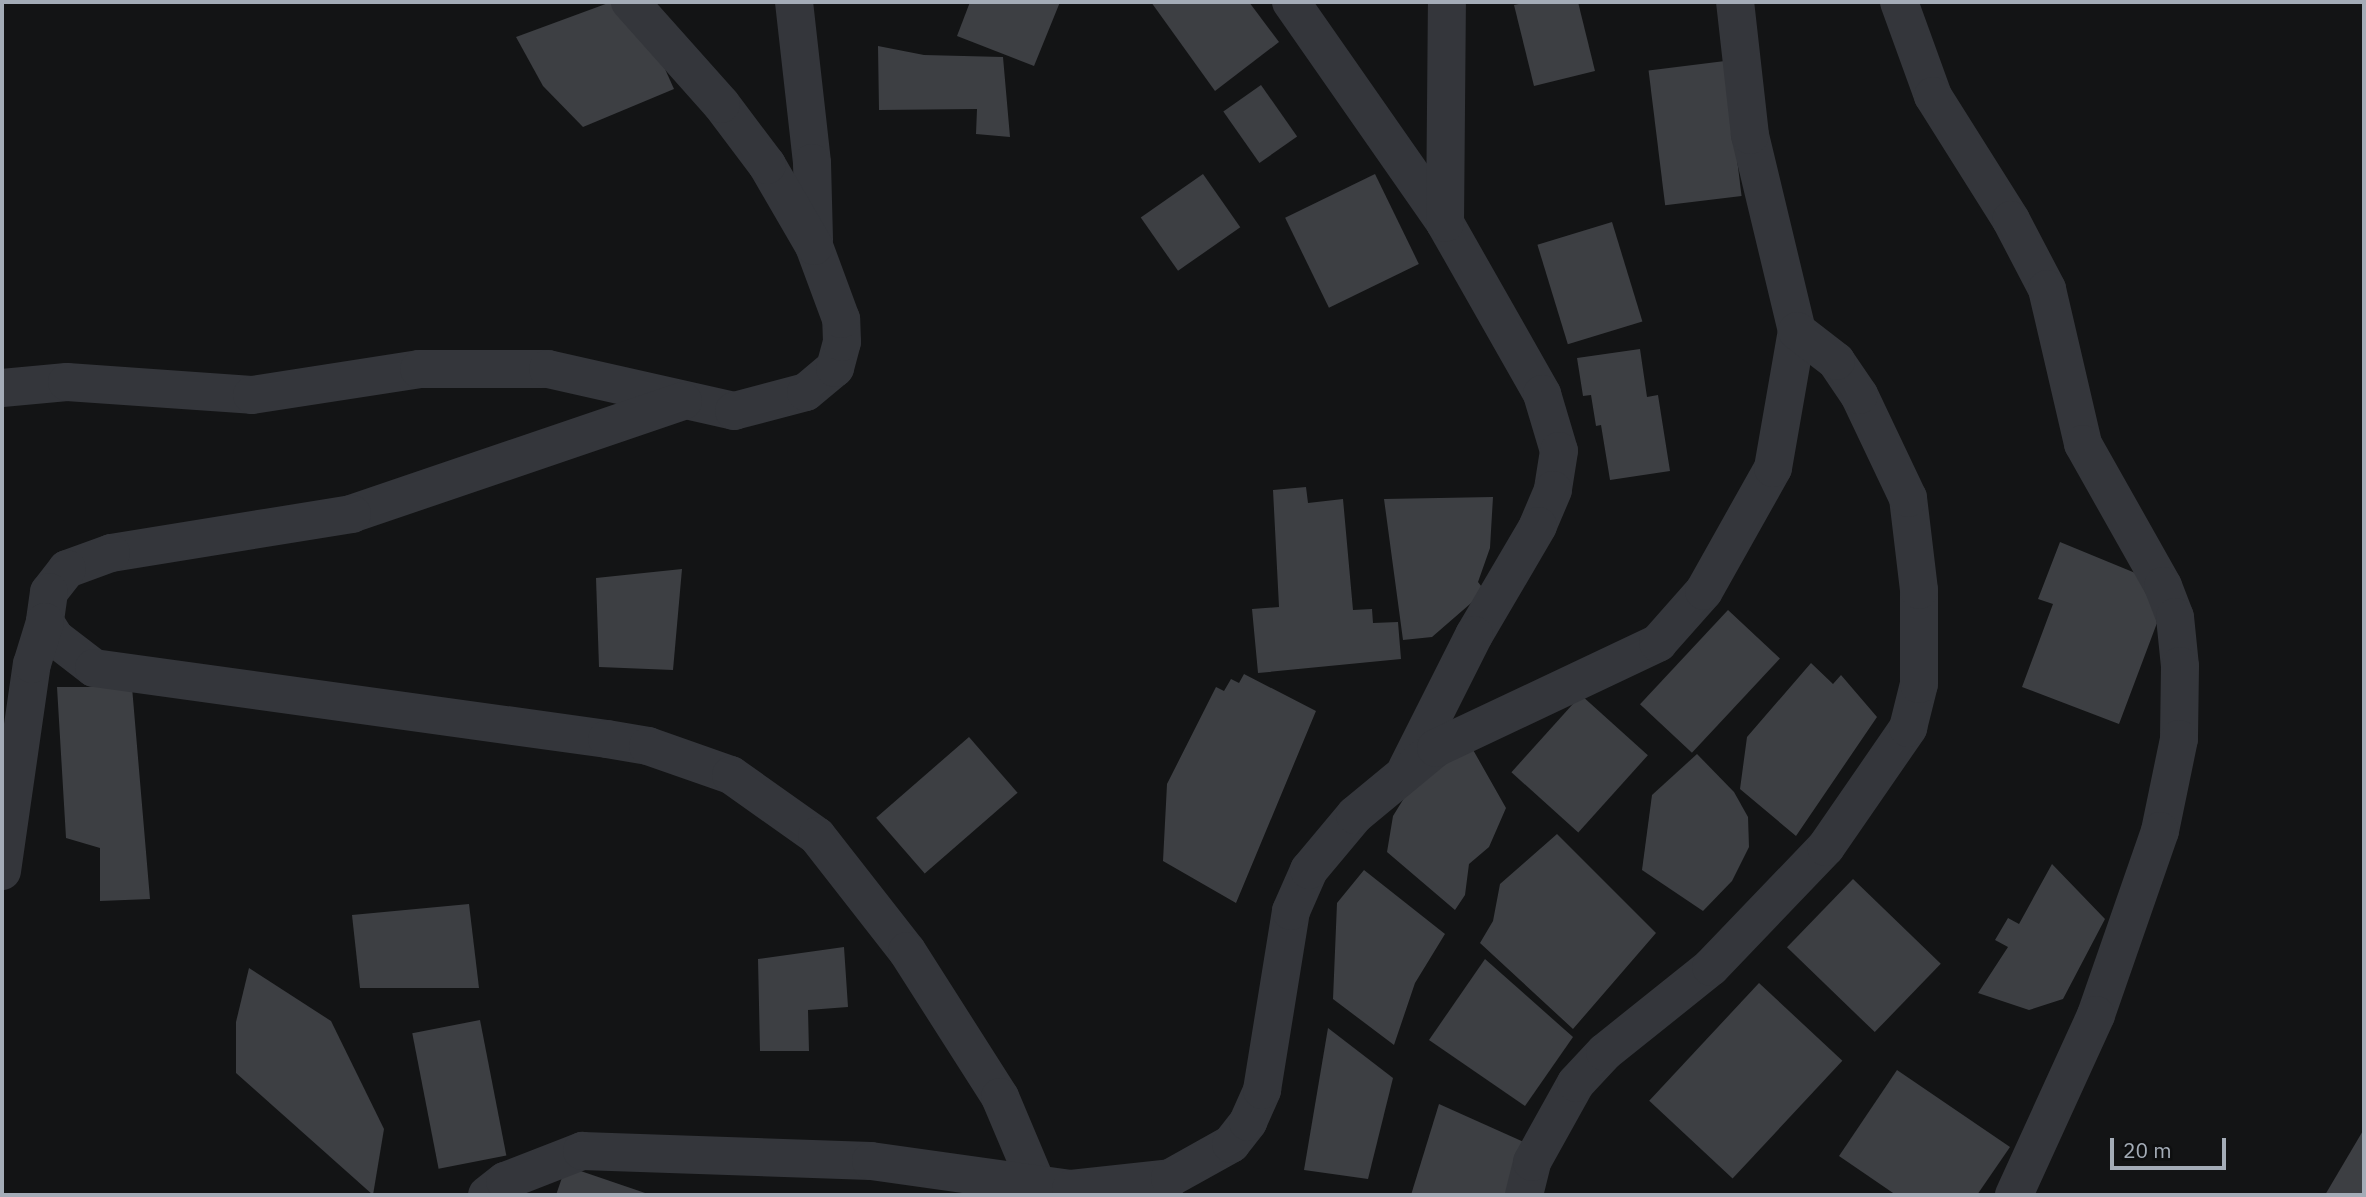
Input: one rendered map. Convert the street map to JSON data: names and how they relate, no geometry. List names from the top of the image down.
{
  "scale_bar": "20 m"
}
